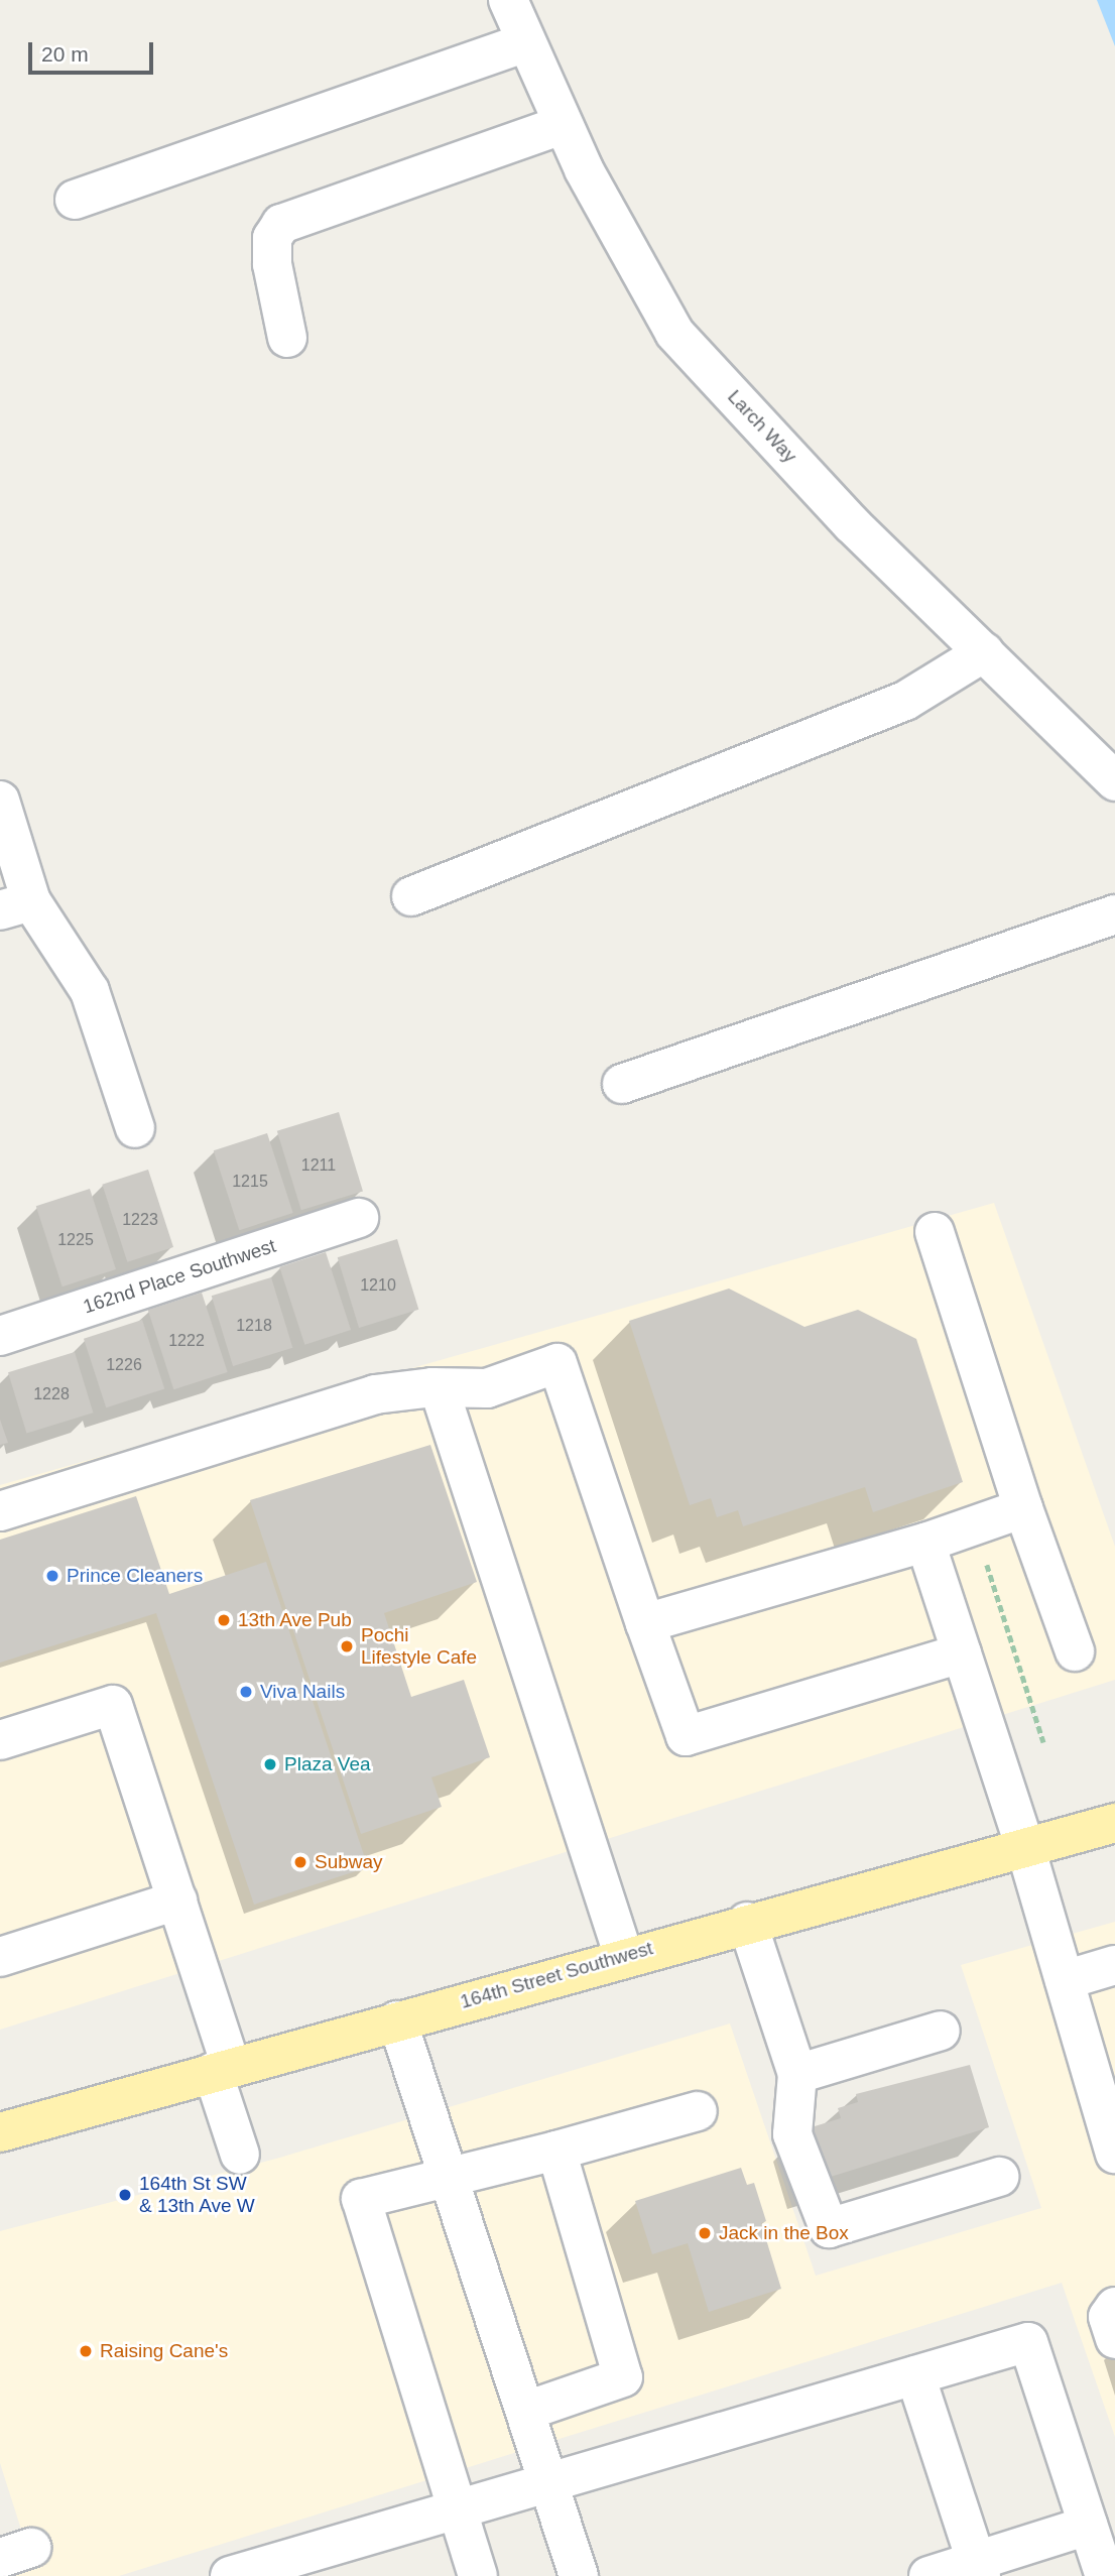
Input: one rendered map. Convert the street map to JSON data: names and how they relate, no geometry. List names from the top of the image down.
{
  "streets": {
    "main road": ["164th Street Southwest"],
    "street": ["Larch Way", "162nd Place Southwest"]
  },
  "places": [
    "Prince Cleaners",
    "13th Ave Pub",
    "Pochi Lifestyle Cafe",
    "Viva Nails",
    "Plaza Vea",
    "Subway",
    "164th St SW & 13th Ave W",
    "Jack in the Box",
    "Raising Cane's"
  ],
  "house_numbers": [
    "1211",
    "1215",
    "1223",
    "1225",
    "1210",
    "1218",
    "1222",
    "1226",
    "1228"
  ],
  "scale_bar": "20 m"
}
